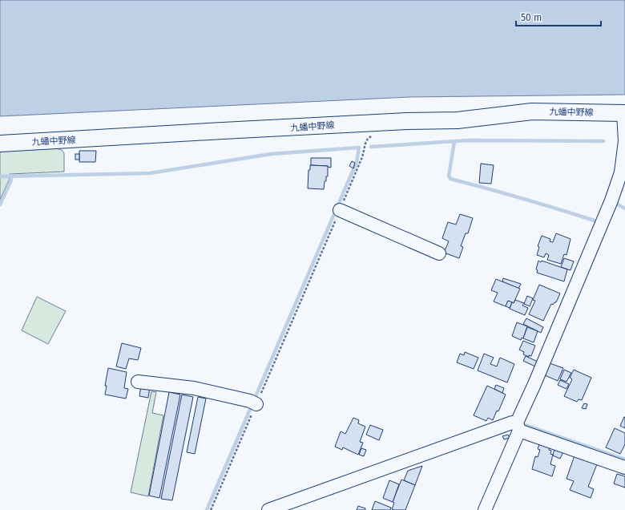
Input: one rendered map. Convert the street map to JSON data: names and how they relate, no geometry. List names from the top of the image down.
{
  "streets": {
    "main road": ["九蟠中野線"]
  },
  "scale_bar": "50 m"
}
